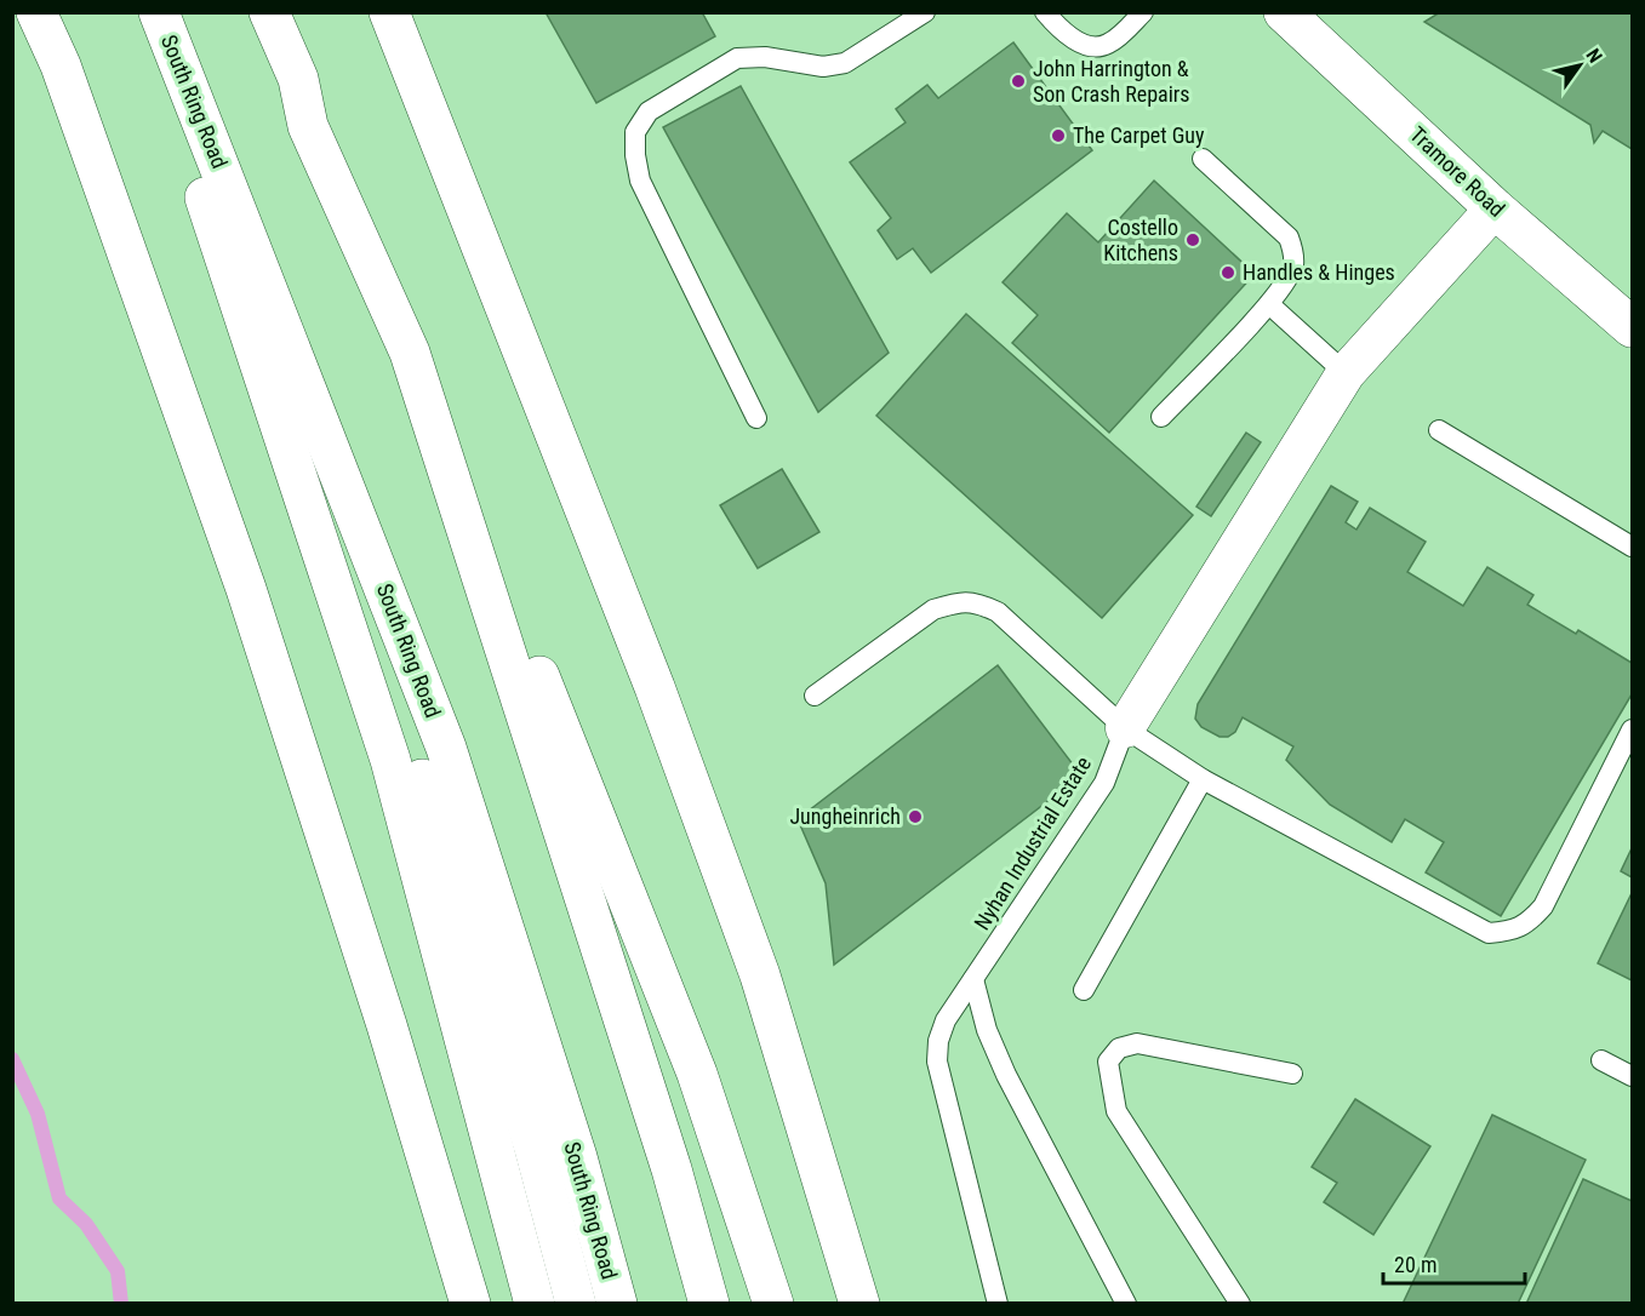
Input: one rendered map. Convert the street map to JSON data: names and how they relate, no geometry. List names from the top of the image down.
{
  "streets": {
    "main road": ["South Ring Road", "Tramore Road"],
    "lane": ["Nyhan Industrial Estate"]
  },
  "places": [
    "John Harrington & Son Crash Repairs",
    "The Carpet Guy",
    "Costello Kitchens",
    "Handles & Hinges",
    "Jungheinrich"
  ],
  "scale_bar": "20 m",
  "north": "top right"
}
